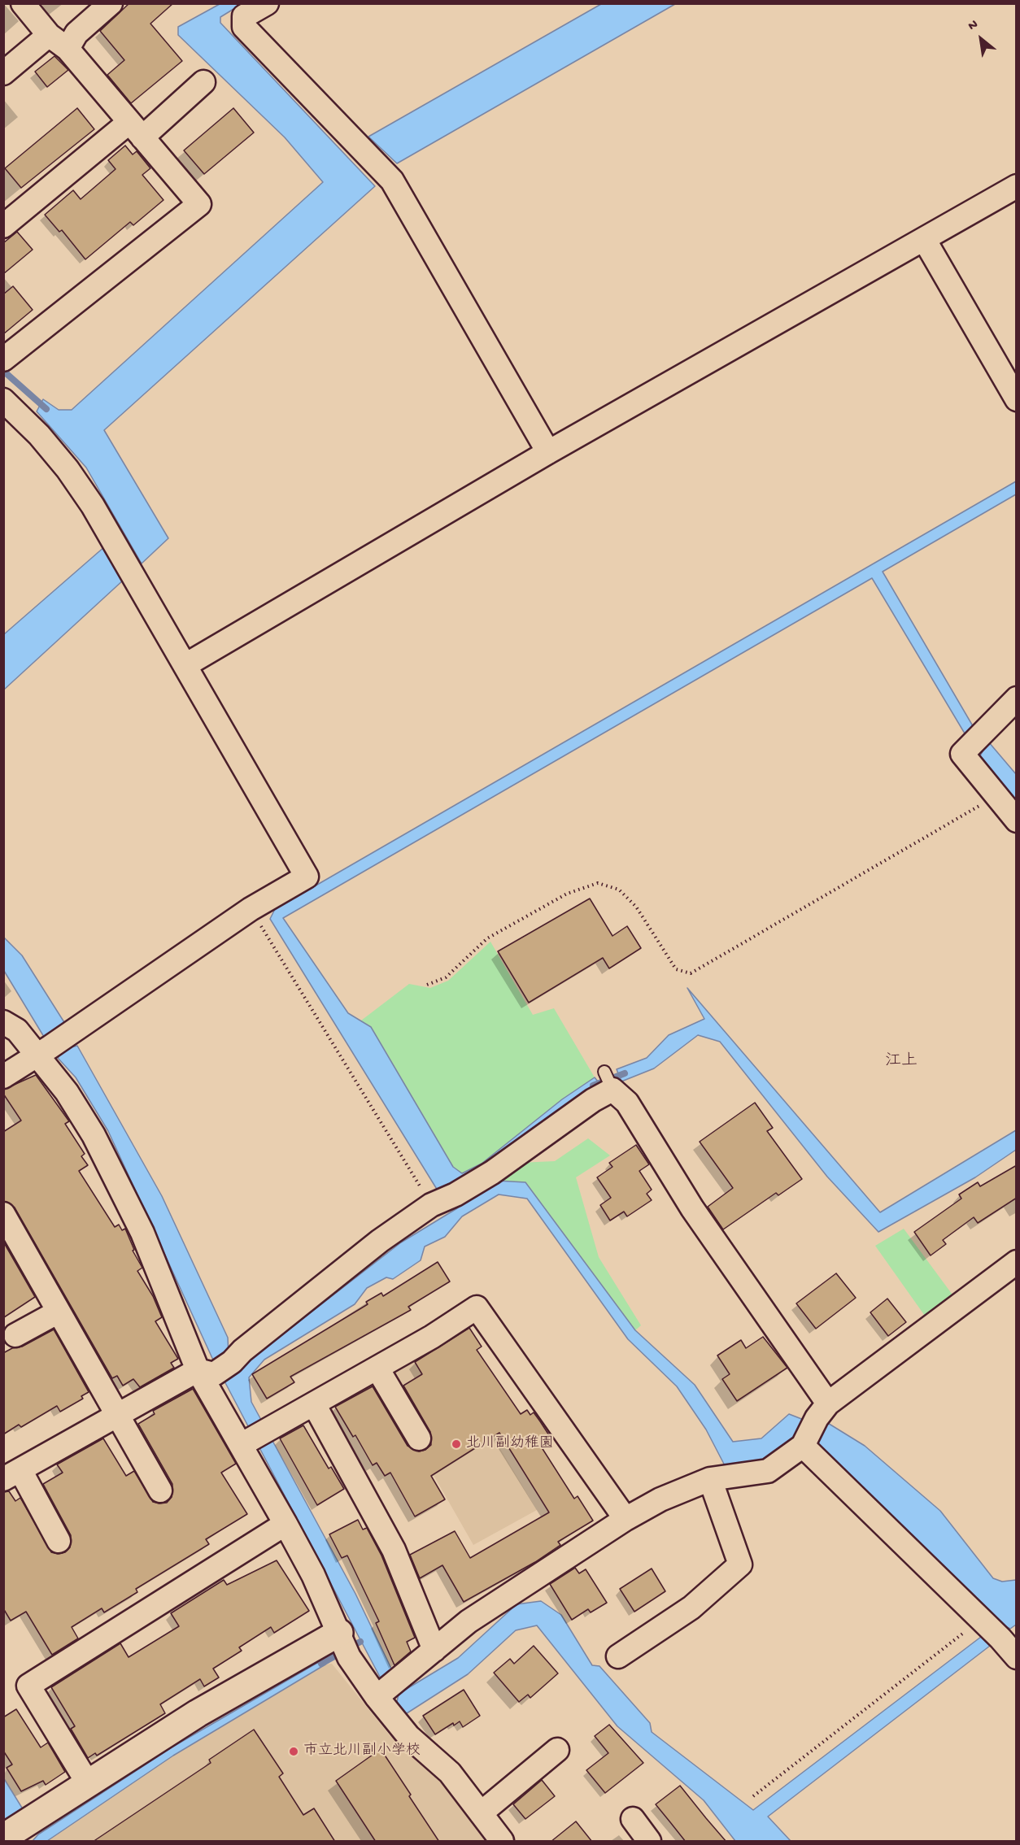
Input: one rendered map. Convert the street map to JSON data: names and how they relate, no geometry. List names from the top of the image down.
{
  "districts": ["江上"],
  "places": ["北川副幼稚園", "市立北川副小学校"],
  "north": "top left"
}
